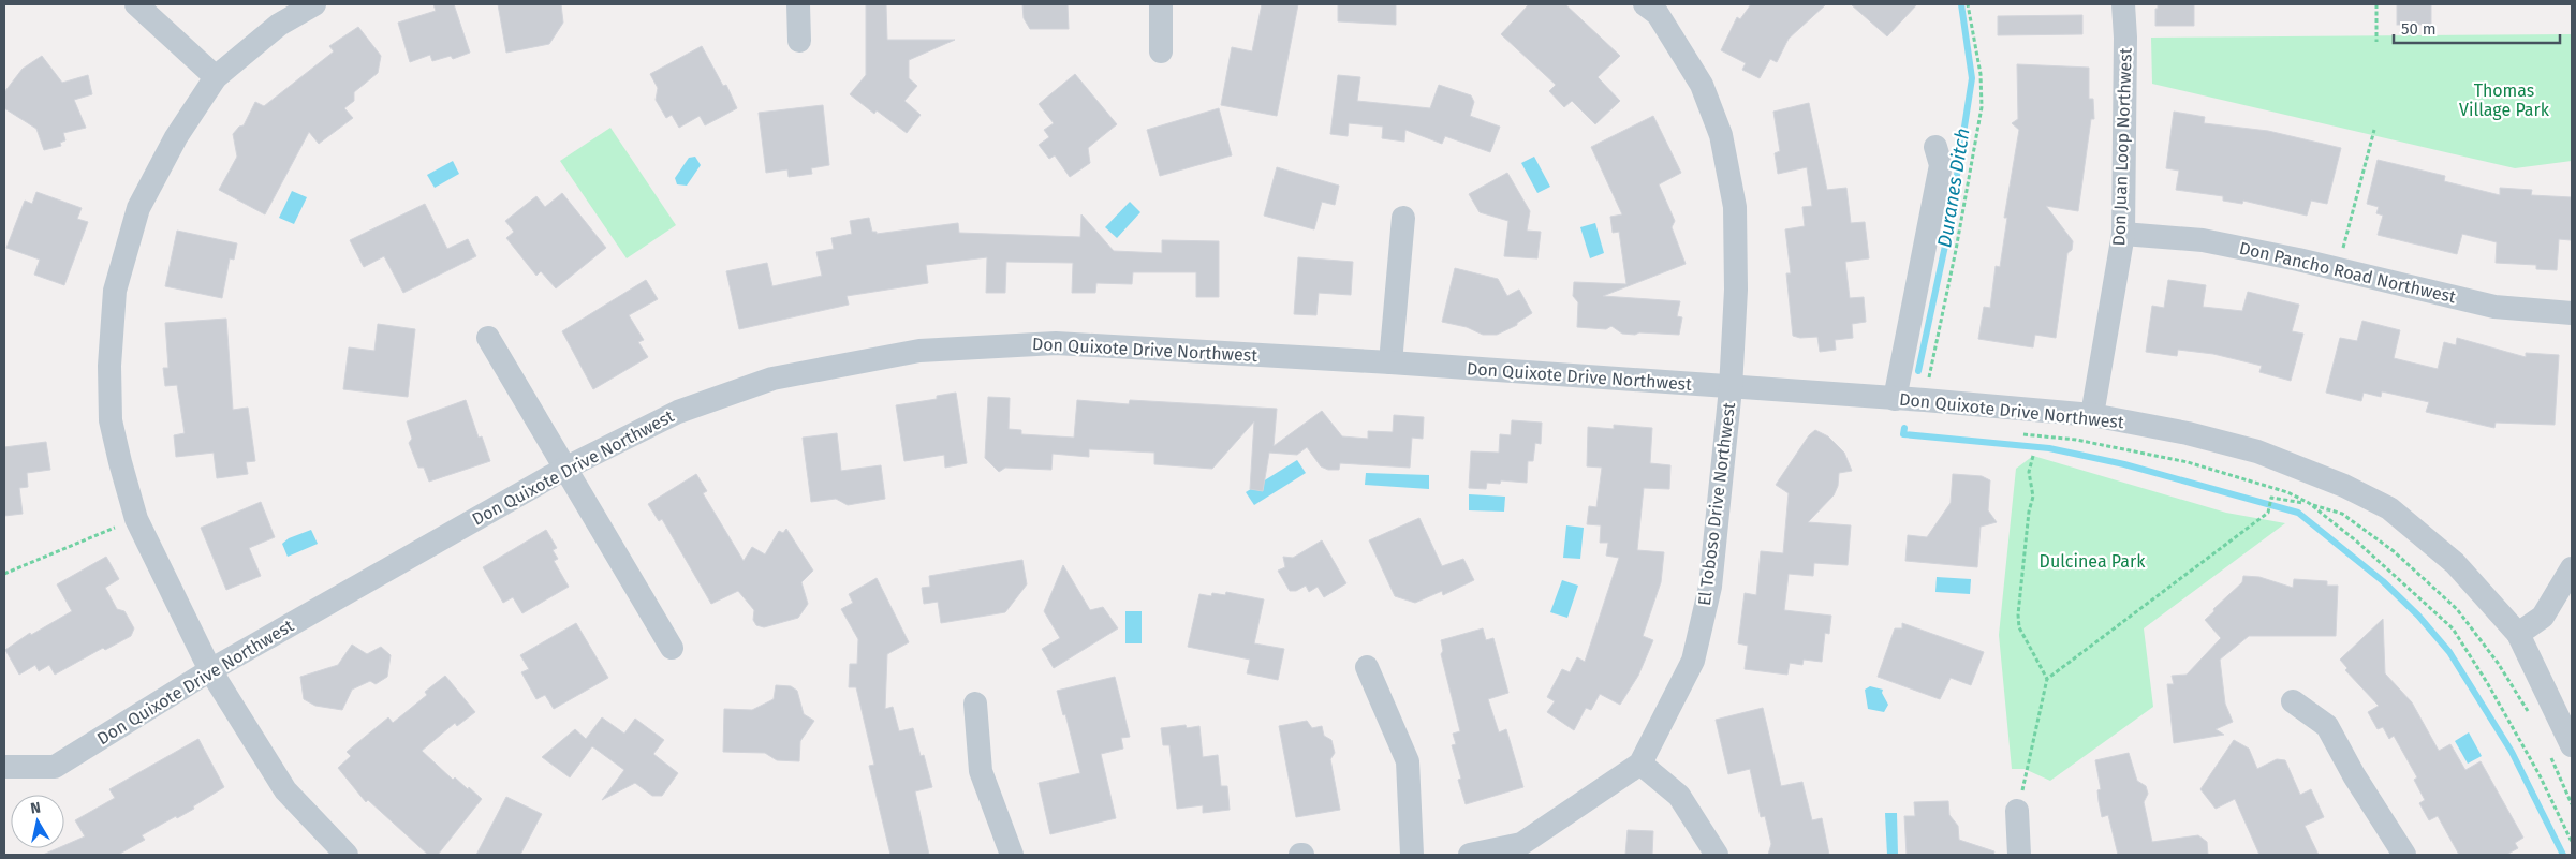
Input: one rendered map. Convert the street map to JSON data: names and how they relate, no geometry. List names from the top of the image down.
{
  "streets": {
    "street": [
      "Don Juan Loop Northwest",
      "Don Pancho Road Northwest",
      "Don Quixote Drive Northwest",
      "El Toboso Drive Northwest"
    ]
  },
  "crossings": [
    ["Don Juan Loop Northwest", "Don Pancho Road Northwest"],
    ["Don Juan Loop Northwest", "Don Quixote Drive Northwest"],
    ["Don Quixote Drive Northwest", "El Toboso Drive Northwest"]
  ],
  "water": ["Duranes Ditch"],
  "parks": ["Thomas Village Park", "Dulcinea Park"],
  "scale_bar": "50 m",
  "north": "top"
}
